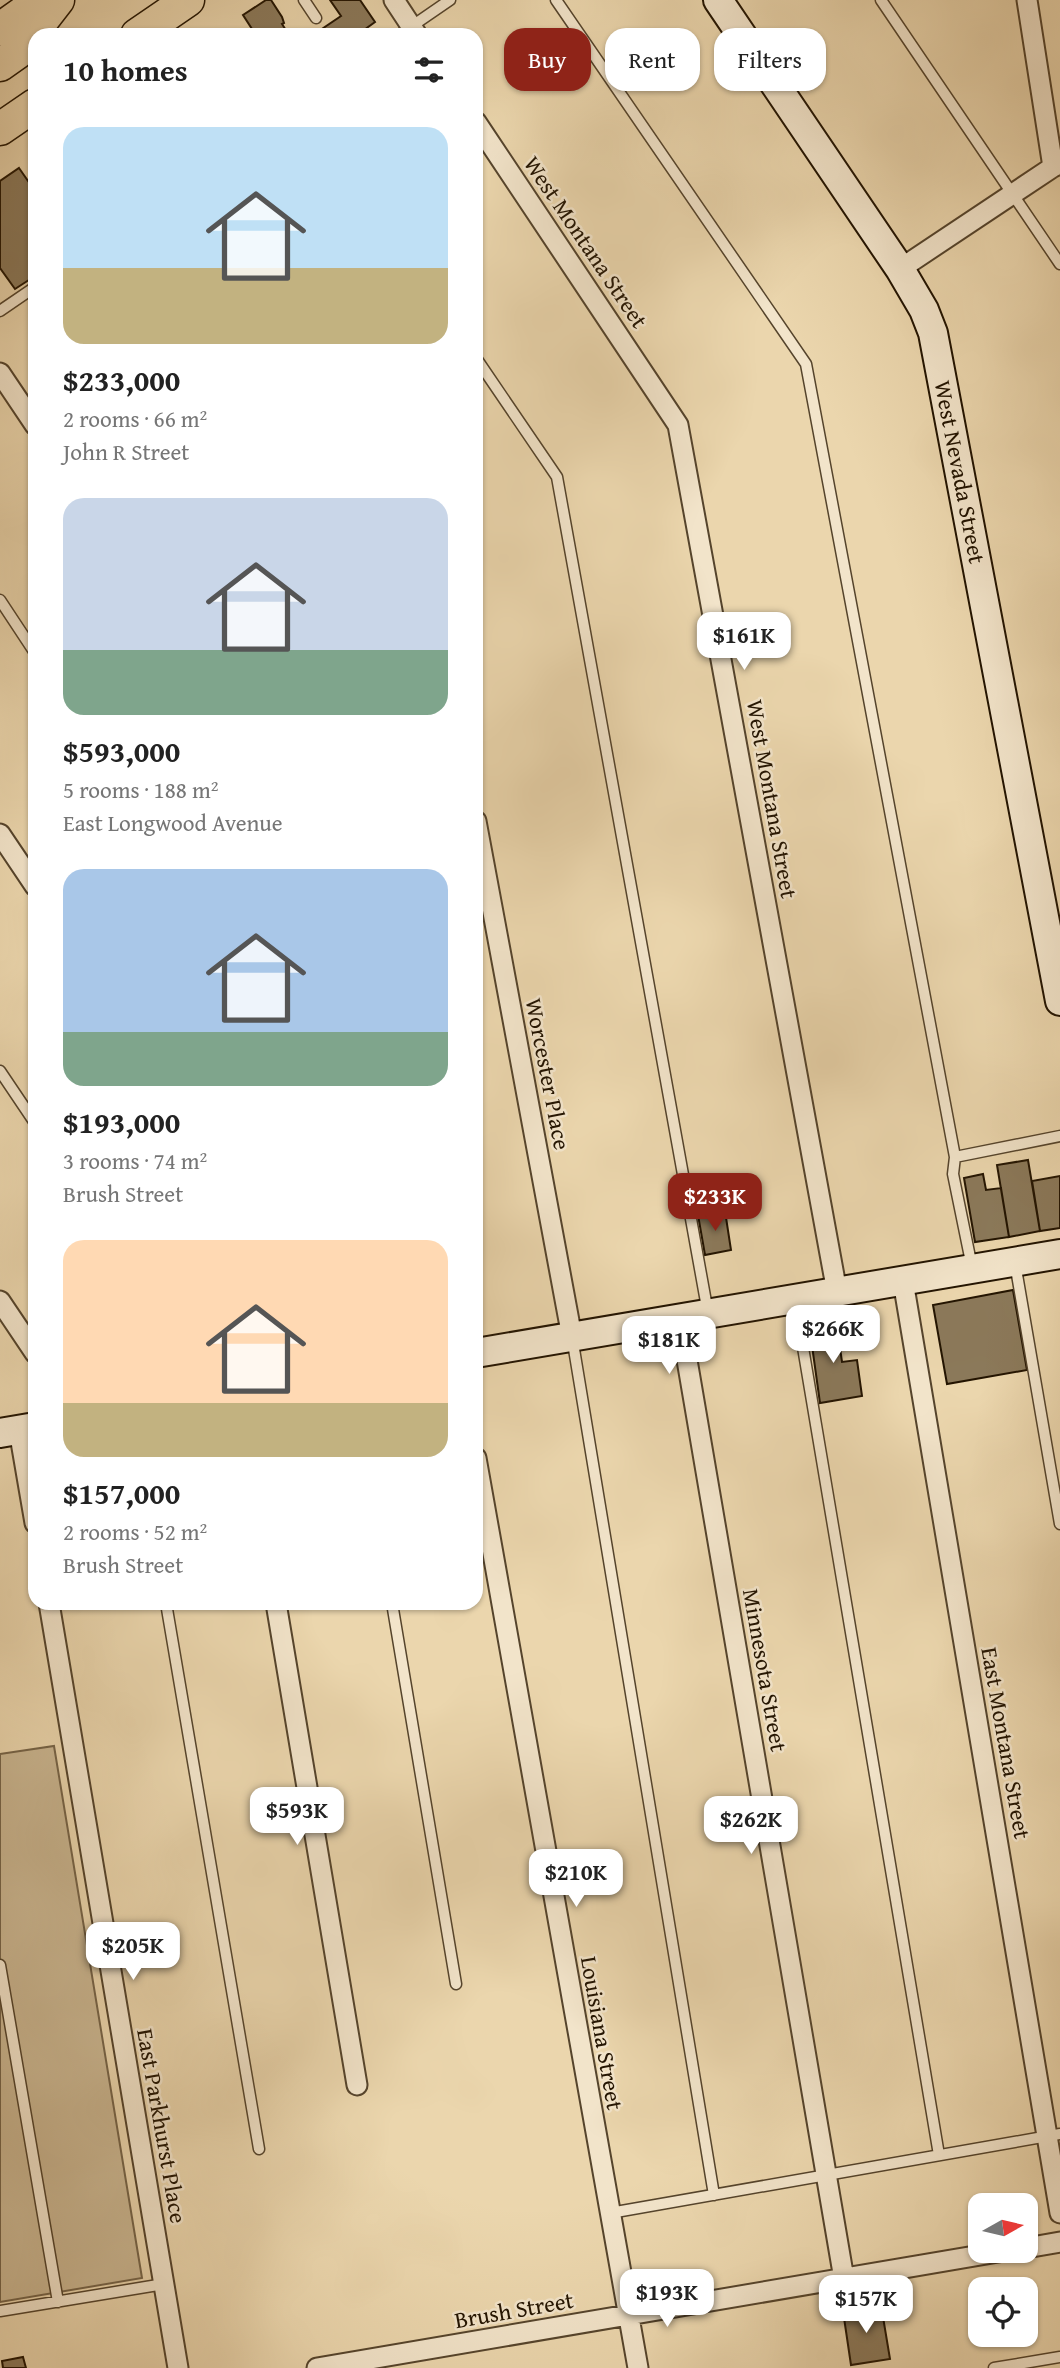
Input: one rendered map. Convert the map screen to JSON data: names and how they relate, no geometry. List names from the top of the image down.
{
  "streets": {
    "street": [
      "West Montana Street",
      "West Nevada Street",
      "Worcester Place",
      "Minnesota Street",
      "East Montana Street",
      "Louisiana Street",
      "East Parkhurst Place",
      "Brush Street"
    ]
  },
  "crossings": [
    ["Minnesota Street", "Brush Street"],
    ["Louisiana Street", "Brush Street"]
  ],
  "north": "right",
  "page": {
    "chip": ["Buy", "Rent", "Filters"],
    "heading": "10 homes",
    "list": [
      {
        "name": "$233,000",
        "note": "2 rooms · 66 m² · John R Street"
      },
      {
        "name": "$593,000",
        "note": "5 rooms · 188 m² · East Longwood Avenue"
      },
      {
        "name": "$193,000",
        "note": "3 rooms · 74 m² · Brush Street"
      },
      {
        "name": "$157,000",
        "note": "2 rooms · 52 m² · Brush Street"
      }
    ],
    "price": [
      "$161K",
      "$233K",
      "$266K",
      "$181K",
      "$593K",
      "$262K",
      "$210K",
      "$205K",
      "$193K",
      "$157K"
    ]
  }
}
